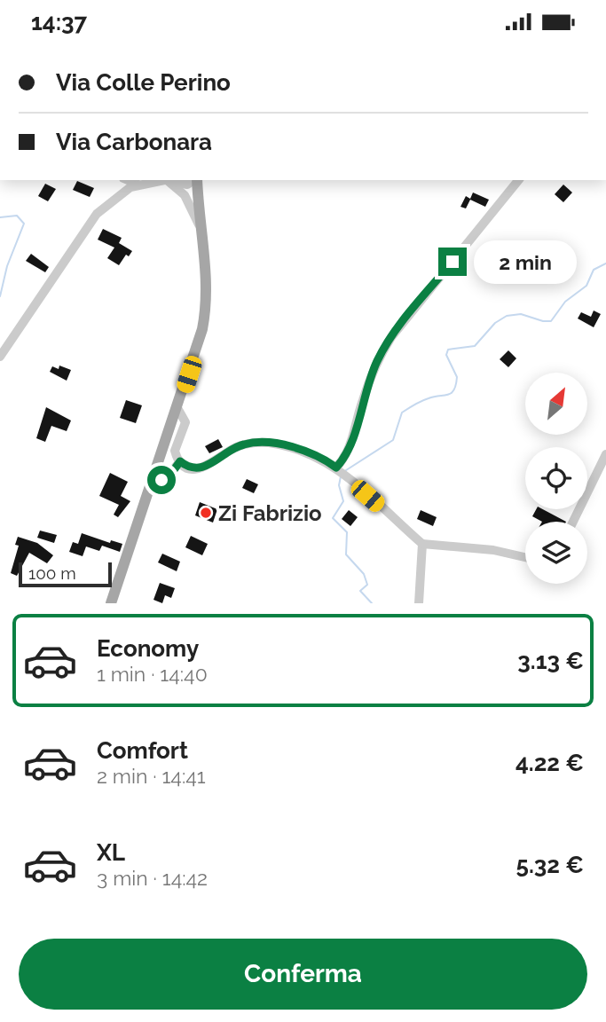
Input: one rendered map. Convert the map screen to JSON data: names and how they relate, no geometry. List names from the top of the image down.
{
  "places": ["Zi Fabrizio"],
  "scale_bar": "100 m",
  "north": "top right",
  "page": {
    "status": "14:37",
    "banner": ["Via Colle Perino", "Via Carbonara"],
    "bubble": "2 min",
    "scale": "100 m",
    "list": [
      {
        "name": "Economy",
        "note": "1 min · 14:40",
        "value": "3.13 €"
      },
      {
        "name": "Comfort",
        "note": "2 min · 14:41",
        "value": "4.22 €"
      },
      {
        "name": "XL",
        "note": "3 min · 14:42",
        "value": "5.32 €"
      }
    ],
    "buttons": "Conferma"
  }
}
